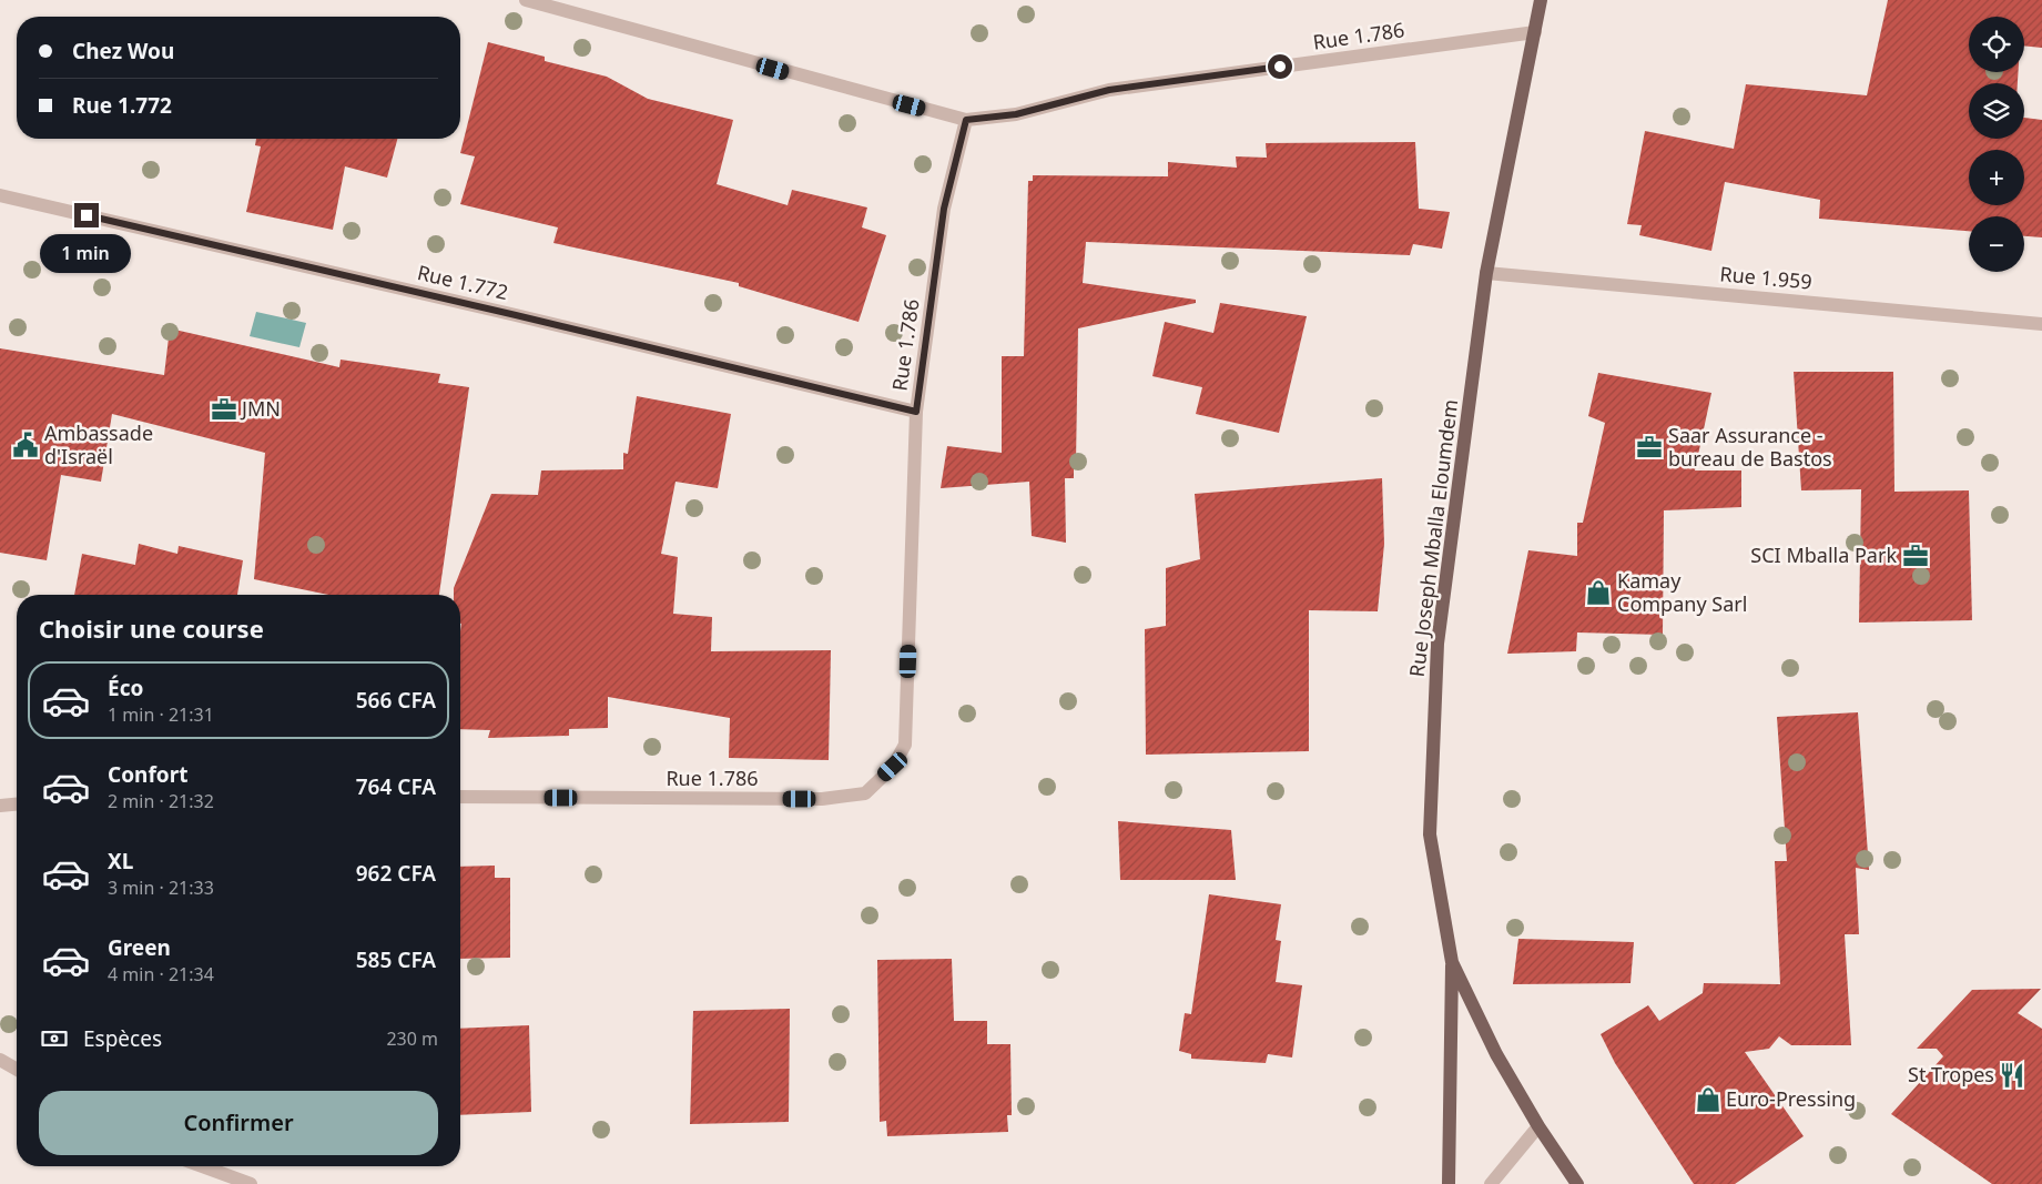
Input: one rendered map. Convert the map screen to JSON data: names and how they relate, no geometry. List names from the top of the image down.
{
  "streets": {
    "main road": ["Rue Joseph Mballa Eloumdem"],
    "street": ["Rue 1.786", "Rue 1.959", "Rue 1.772"]
  },
  "crossings": [
    ["Rue 1.786", "Rue 1.772"],
    ["Rue 1.786", "Rue Joseph Mballa Eloumdem"],
    ["Rue 1.959", "Rue Joseph Mballa Eloumdem"]
  ],
  "places": {
    "office": ["JMN", "Saar Assurance - bureau de Bastos", "SCI Mballa Park"],
    "public building": ["Ambassade d'Israël"],
    "shop": ["Kamay Company Sarl", "Euro-Pressing"],
    "restaurant": ["St Tropes"]
  },
  "page": {
    "map_buttons": ["+", "−"],
    "banner": ["Chez Wou", "Rue 1.772"],
    "bubble": "1 min",
    "heading": "Choisir une course",
    "list": [
      {
        "name": "Éco",
        "note": "1 min · 21:31",
        "value": "566 CFA"
      },
      {
        "name": "Confort",
        "note": "2 min · 21:32",
        "value": "764 CFA"
      },
      {
        "name": "XL",
        "note": "3 min · 21:33",
        "value": "962 CFA"
      },
      {
        "name": "Green",
        "note": "4 min · 21:34",
        "value": "585 CFA"
      }
    ],
    "pay": ["Espèces", "230 m"],
    "buttons": "Confirmer"
  }
}
